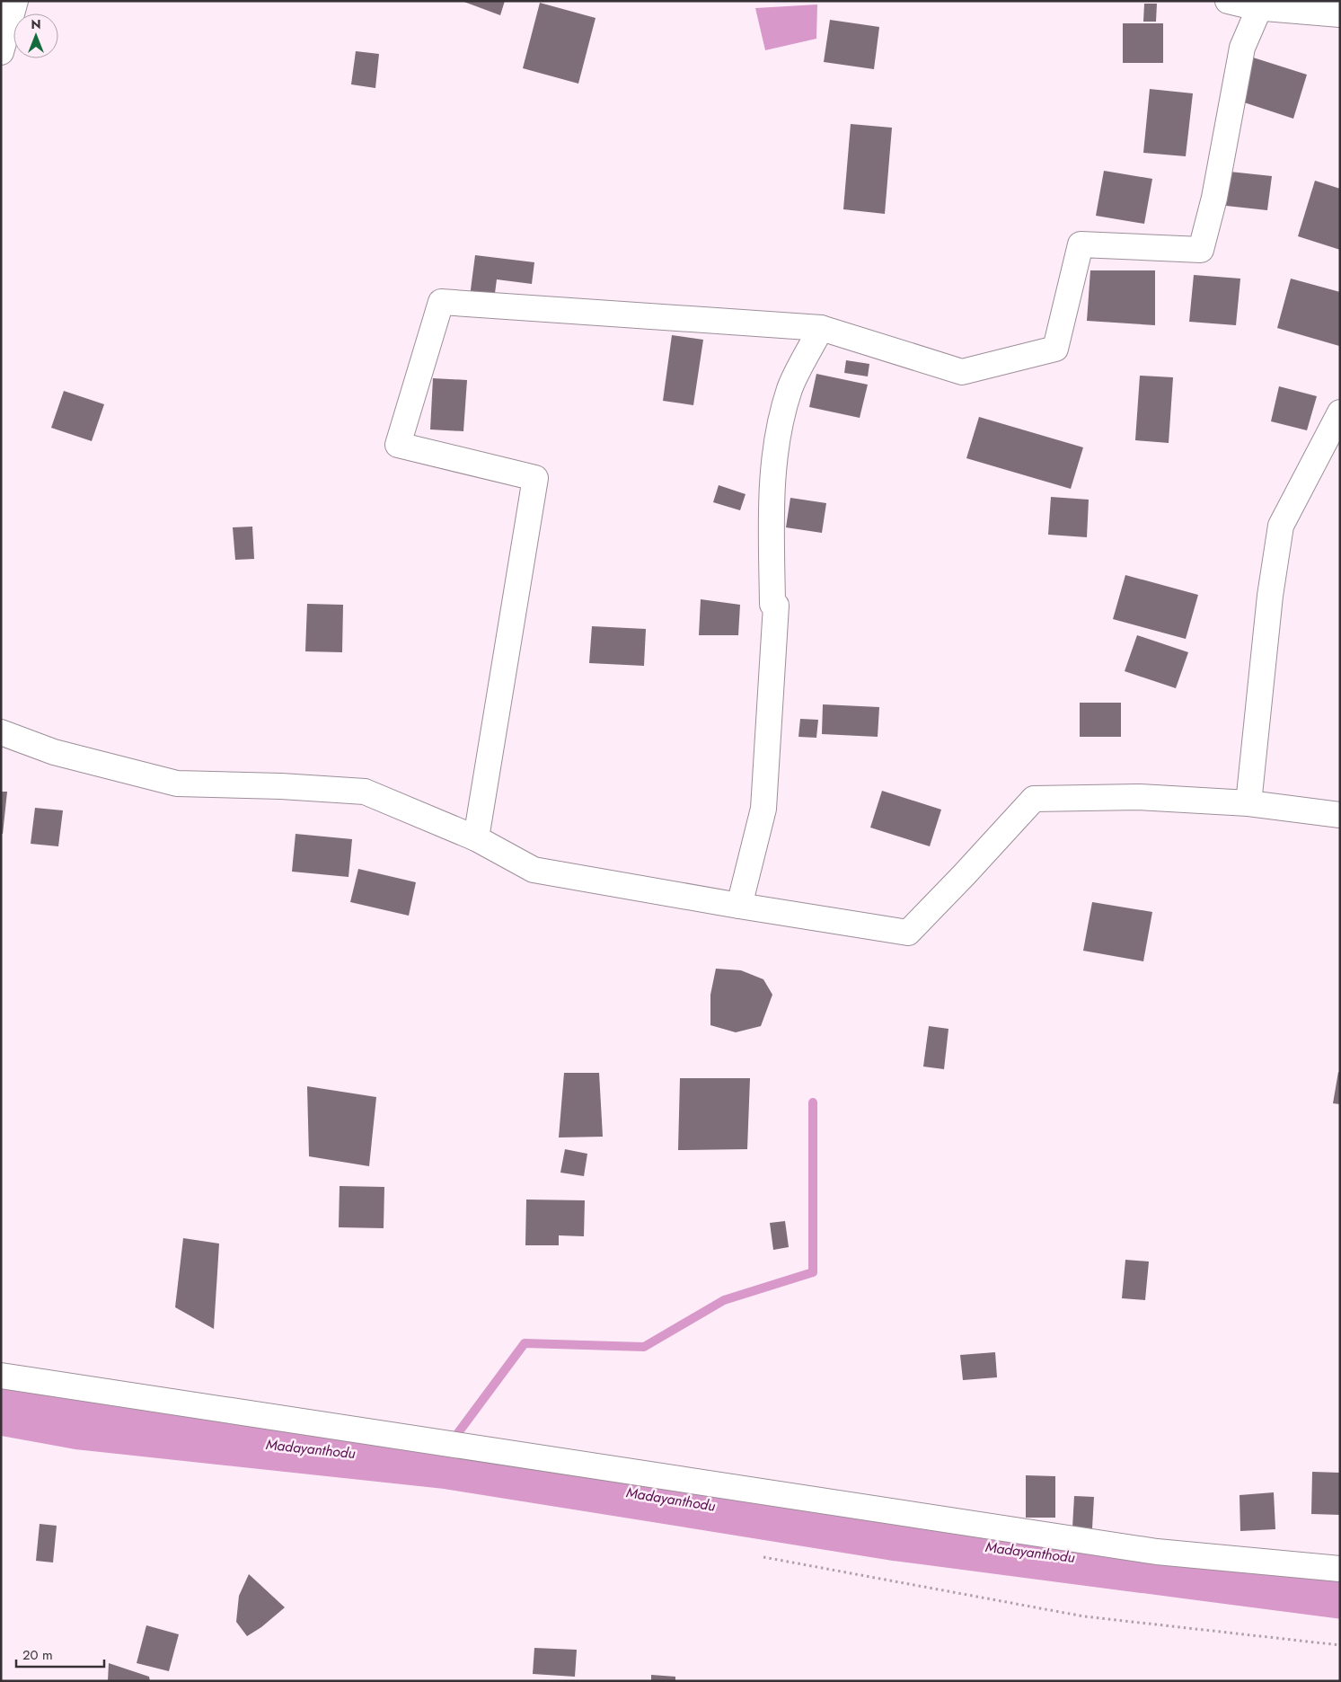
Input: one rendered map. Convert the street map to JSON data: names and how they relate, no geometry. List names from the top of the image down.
{
  "water": ["Madayanthodu"],
  "scale_bar": "20 m",
  "north": "top"
}
